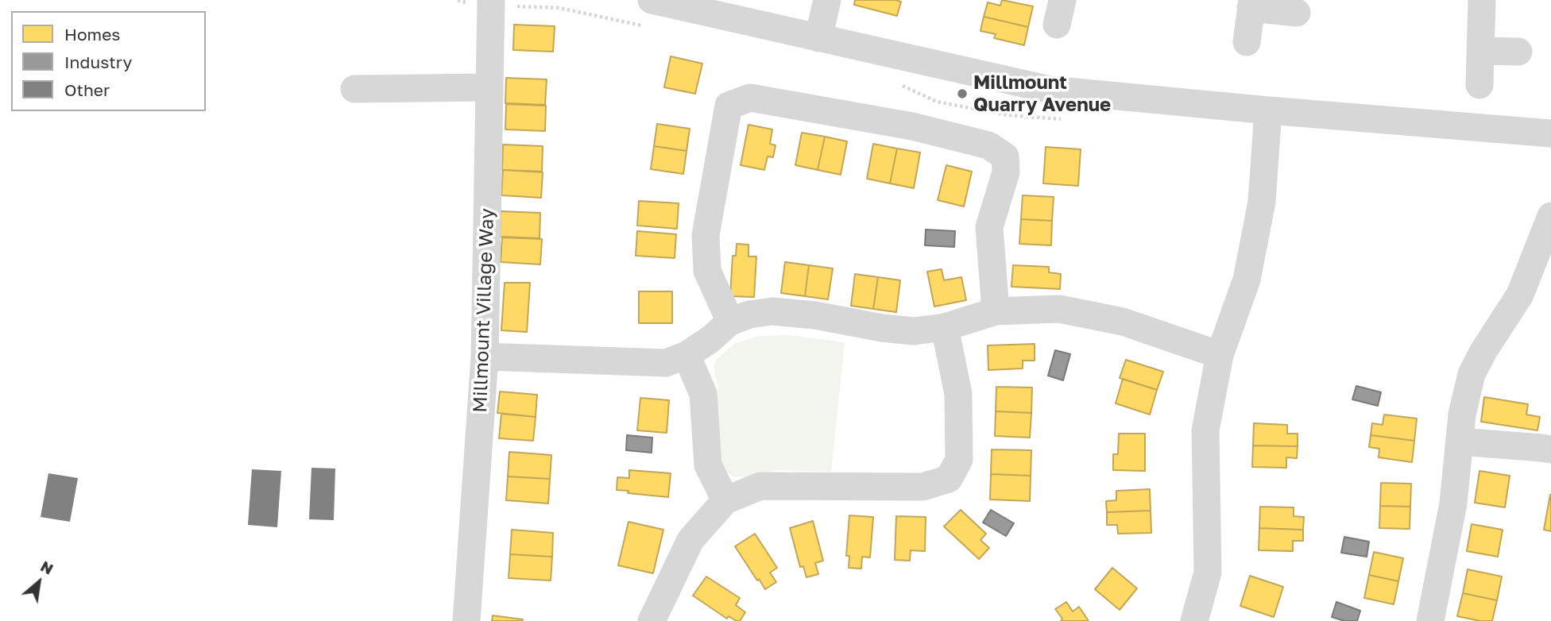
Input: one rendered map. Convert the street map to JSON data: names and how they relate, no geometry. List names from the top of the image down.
{
  "streets": {
    "street": ["Millmount Village Way"]
  },
  "places": ["Millmount Quarry Avenue"],
  "legend": ["Homes", "Industry", "Other"],
  "north": "top right"
}
